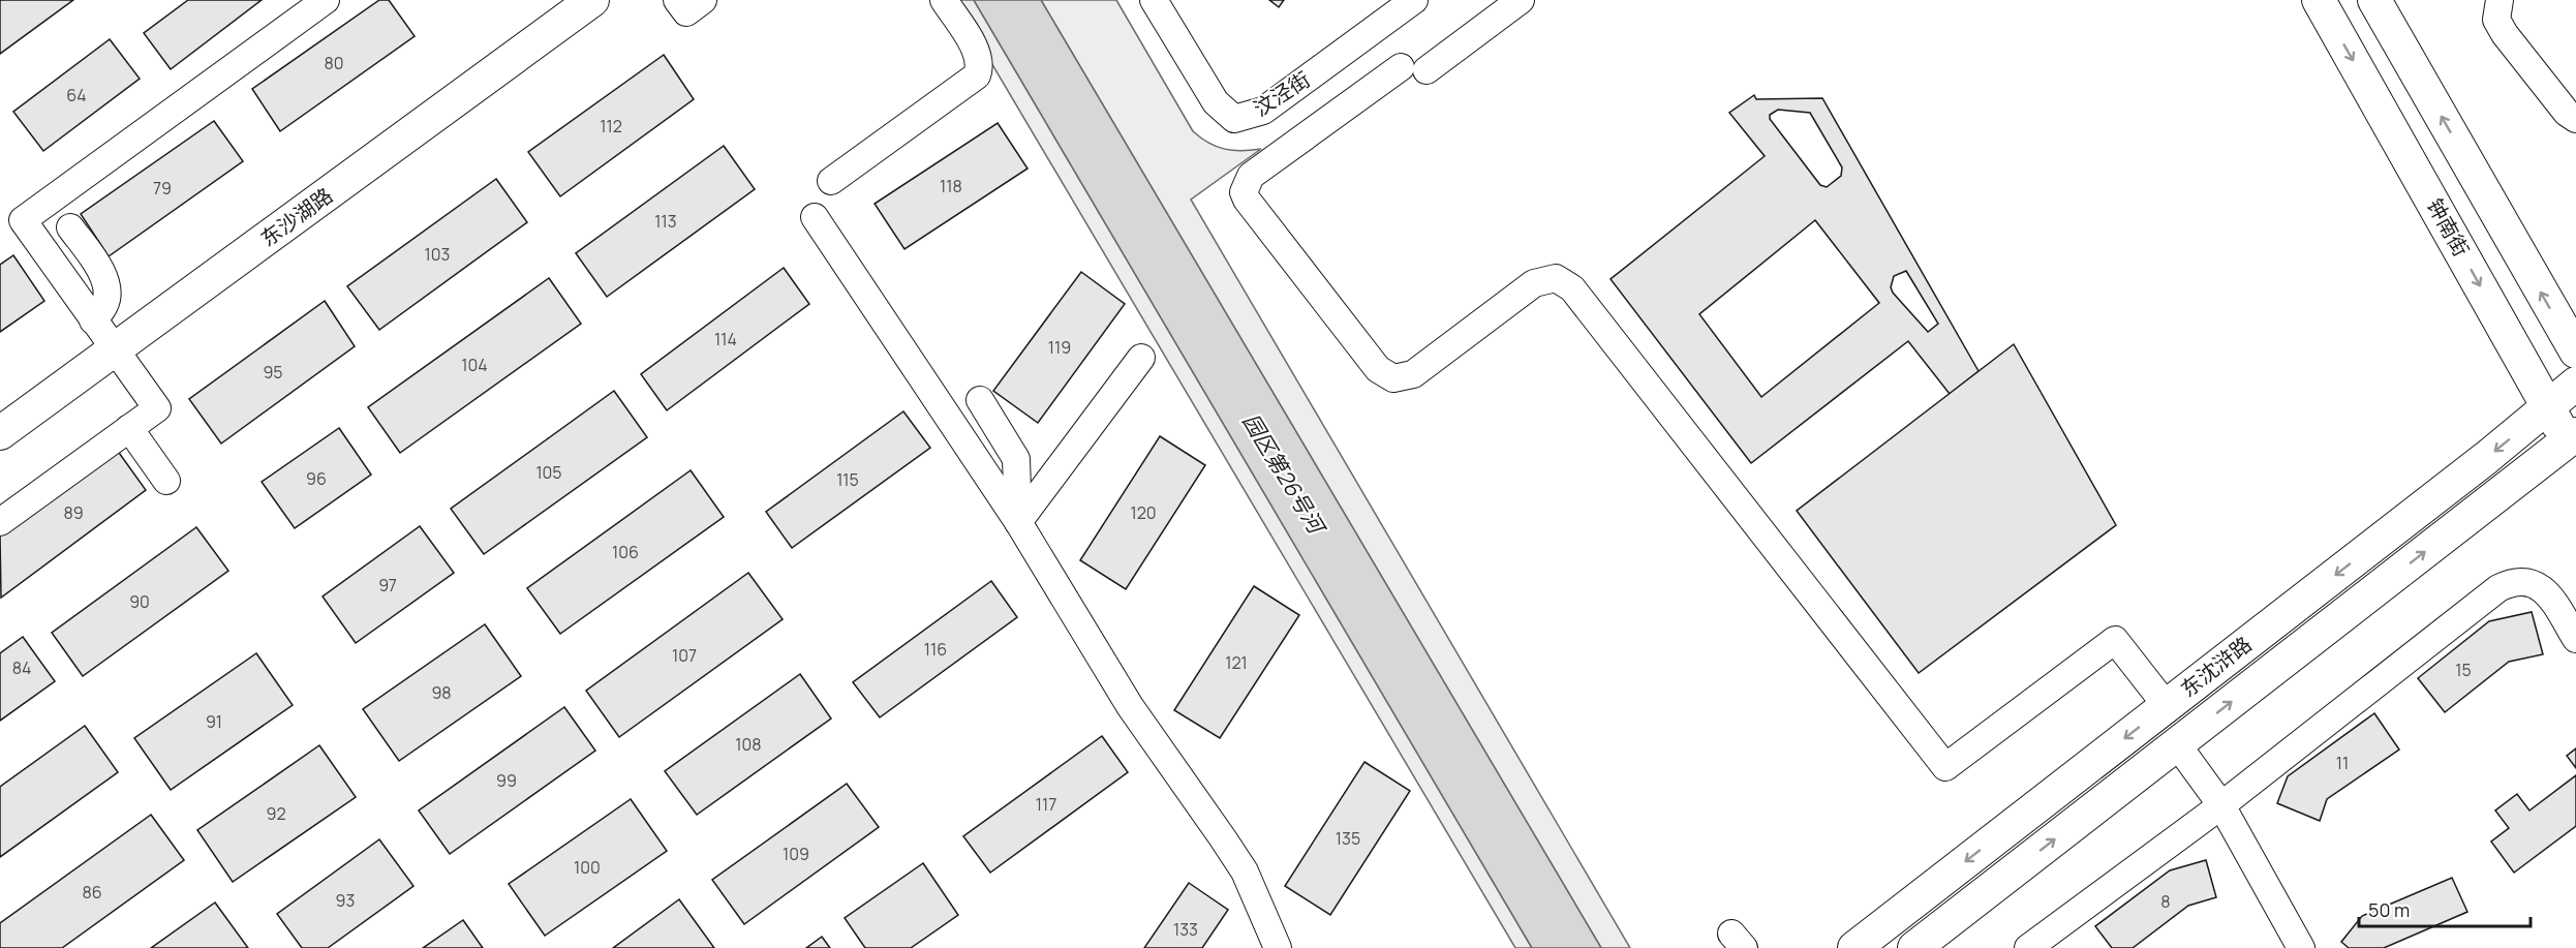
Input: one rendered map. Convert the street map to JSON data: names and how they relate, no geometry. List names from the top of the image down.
{
  "streets": {
    "main road": ["东沙湖路", "钟南街", "东沈浒路"],
    "street": ["汶泾街"]
  },
  "crossings": [
    ["钟南街", "东沈浒路"]
  ],
  "water": ["园区第26号河"],
  "house_numbers": [
    "80",
    "64",
    "112",
    "118",
    "79",
    "113",
    "103",
    "114",
    "119",
    "104",
    "95",
    "105",
    "96",
    "115",
    "89",
    "120",
    "106",
    "97",
    "90",
    "116",
    "107",
    "121",
    "84",
    "15",
    "98",
    "91",
    "108",
    "11",
    "99",
    "117",
    "92",
    "135",
    "109",
    "100",
    "86",
    "93",
    "8",
    "133"
  ],
  "scale_bar": "50 m"
}
